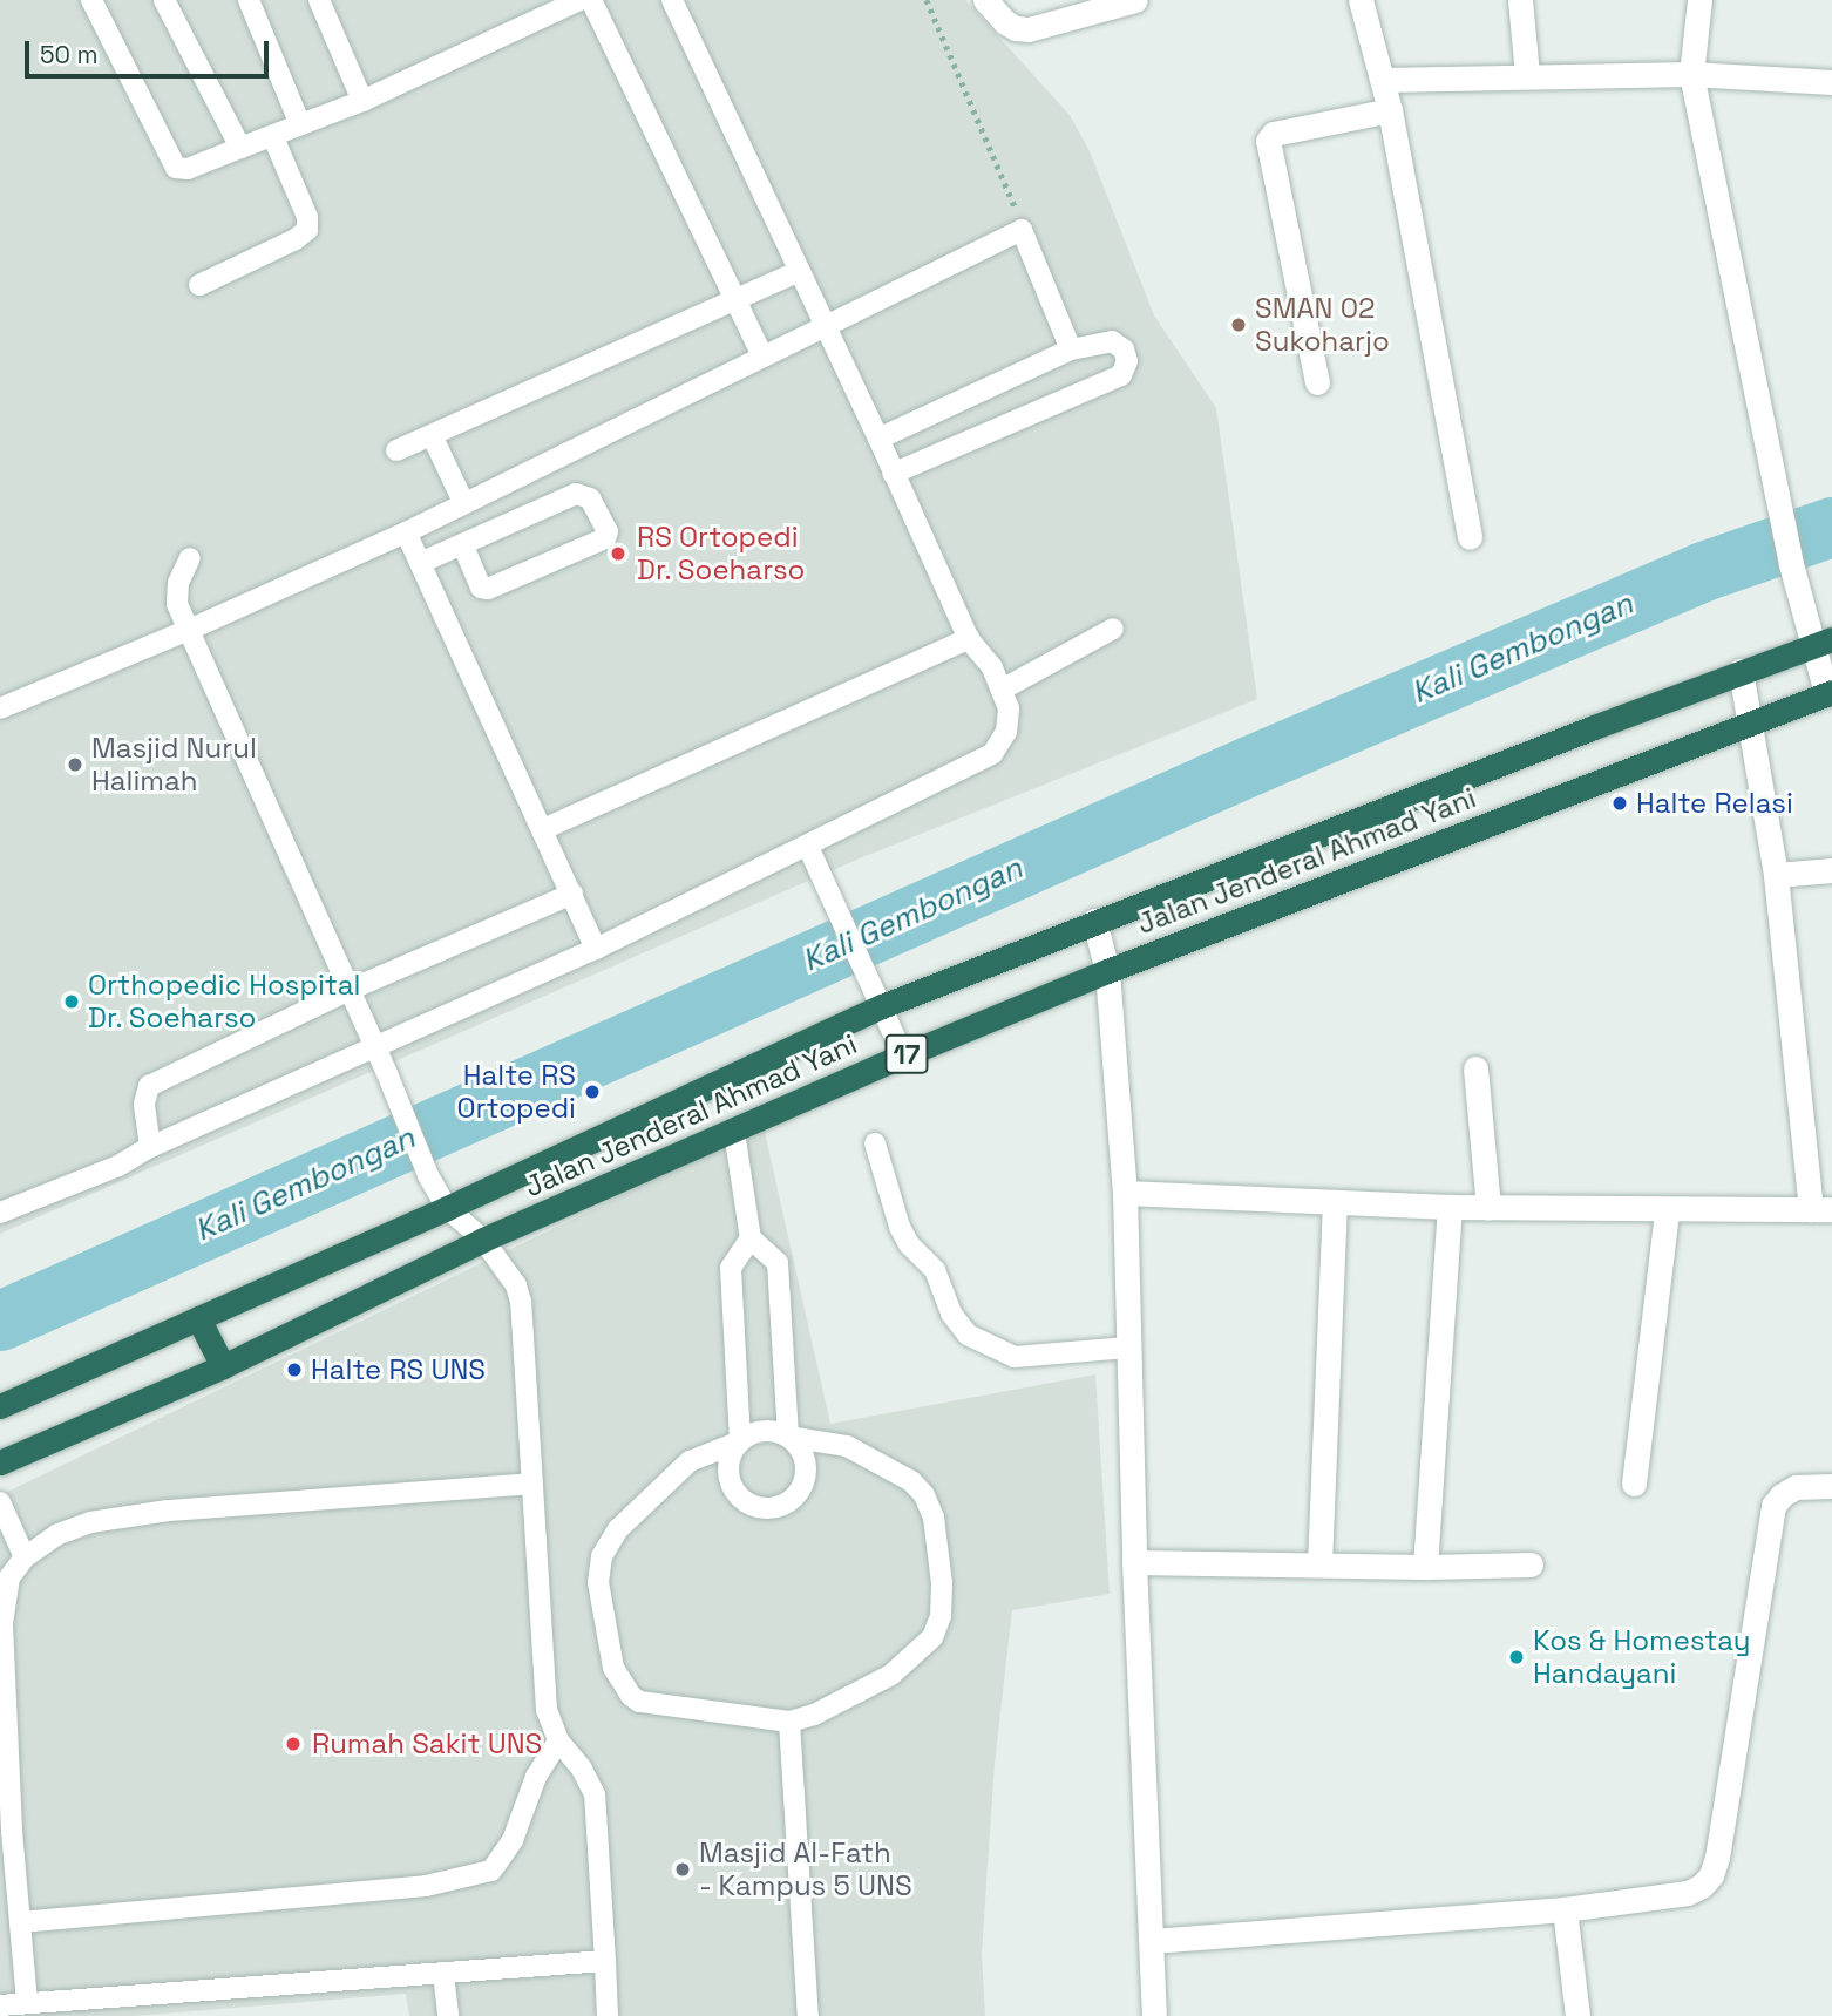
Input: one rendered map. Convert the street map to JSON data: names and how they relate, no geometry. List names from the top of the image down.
{
  "streets": {
    "highway": ["Jalan Jenderal Ahmad Yani", "17"]
  },
  "water": ["Kali Gembongan"],
  "places": [
    "SMAN 02 Sukoharjo",
    "RS Ortopedi Dr. Soeharso",
    "Masjid Nurul Halimah",
    "Halte Relasi",
    "Orthopedic Hospital Dr. Soeharso",
    "Halte RS Ortopedi",
    "Halte RS UNS",
    "Kos & Homestay Handayani",
    "Rumah Sakit UNS",
    "Masjid Al-Fath - Kampus 5 UNS"
  ],
  "scale_bar": "50 m"
}
